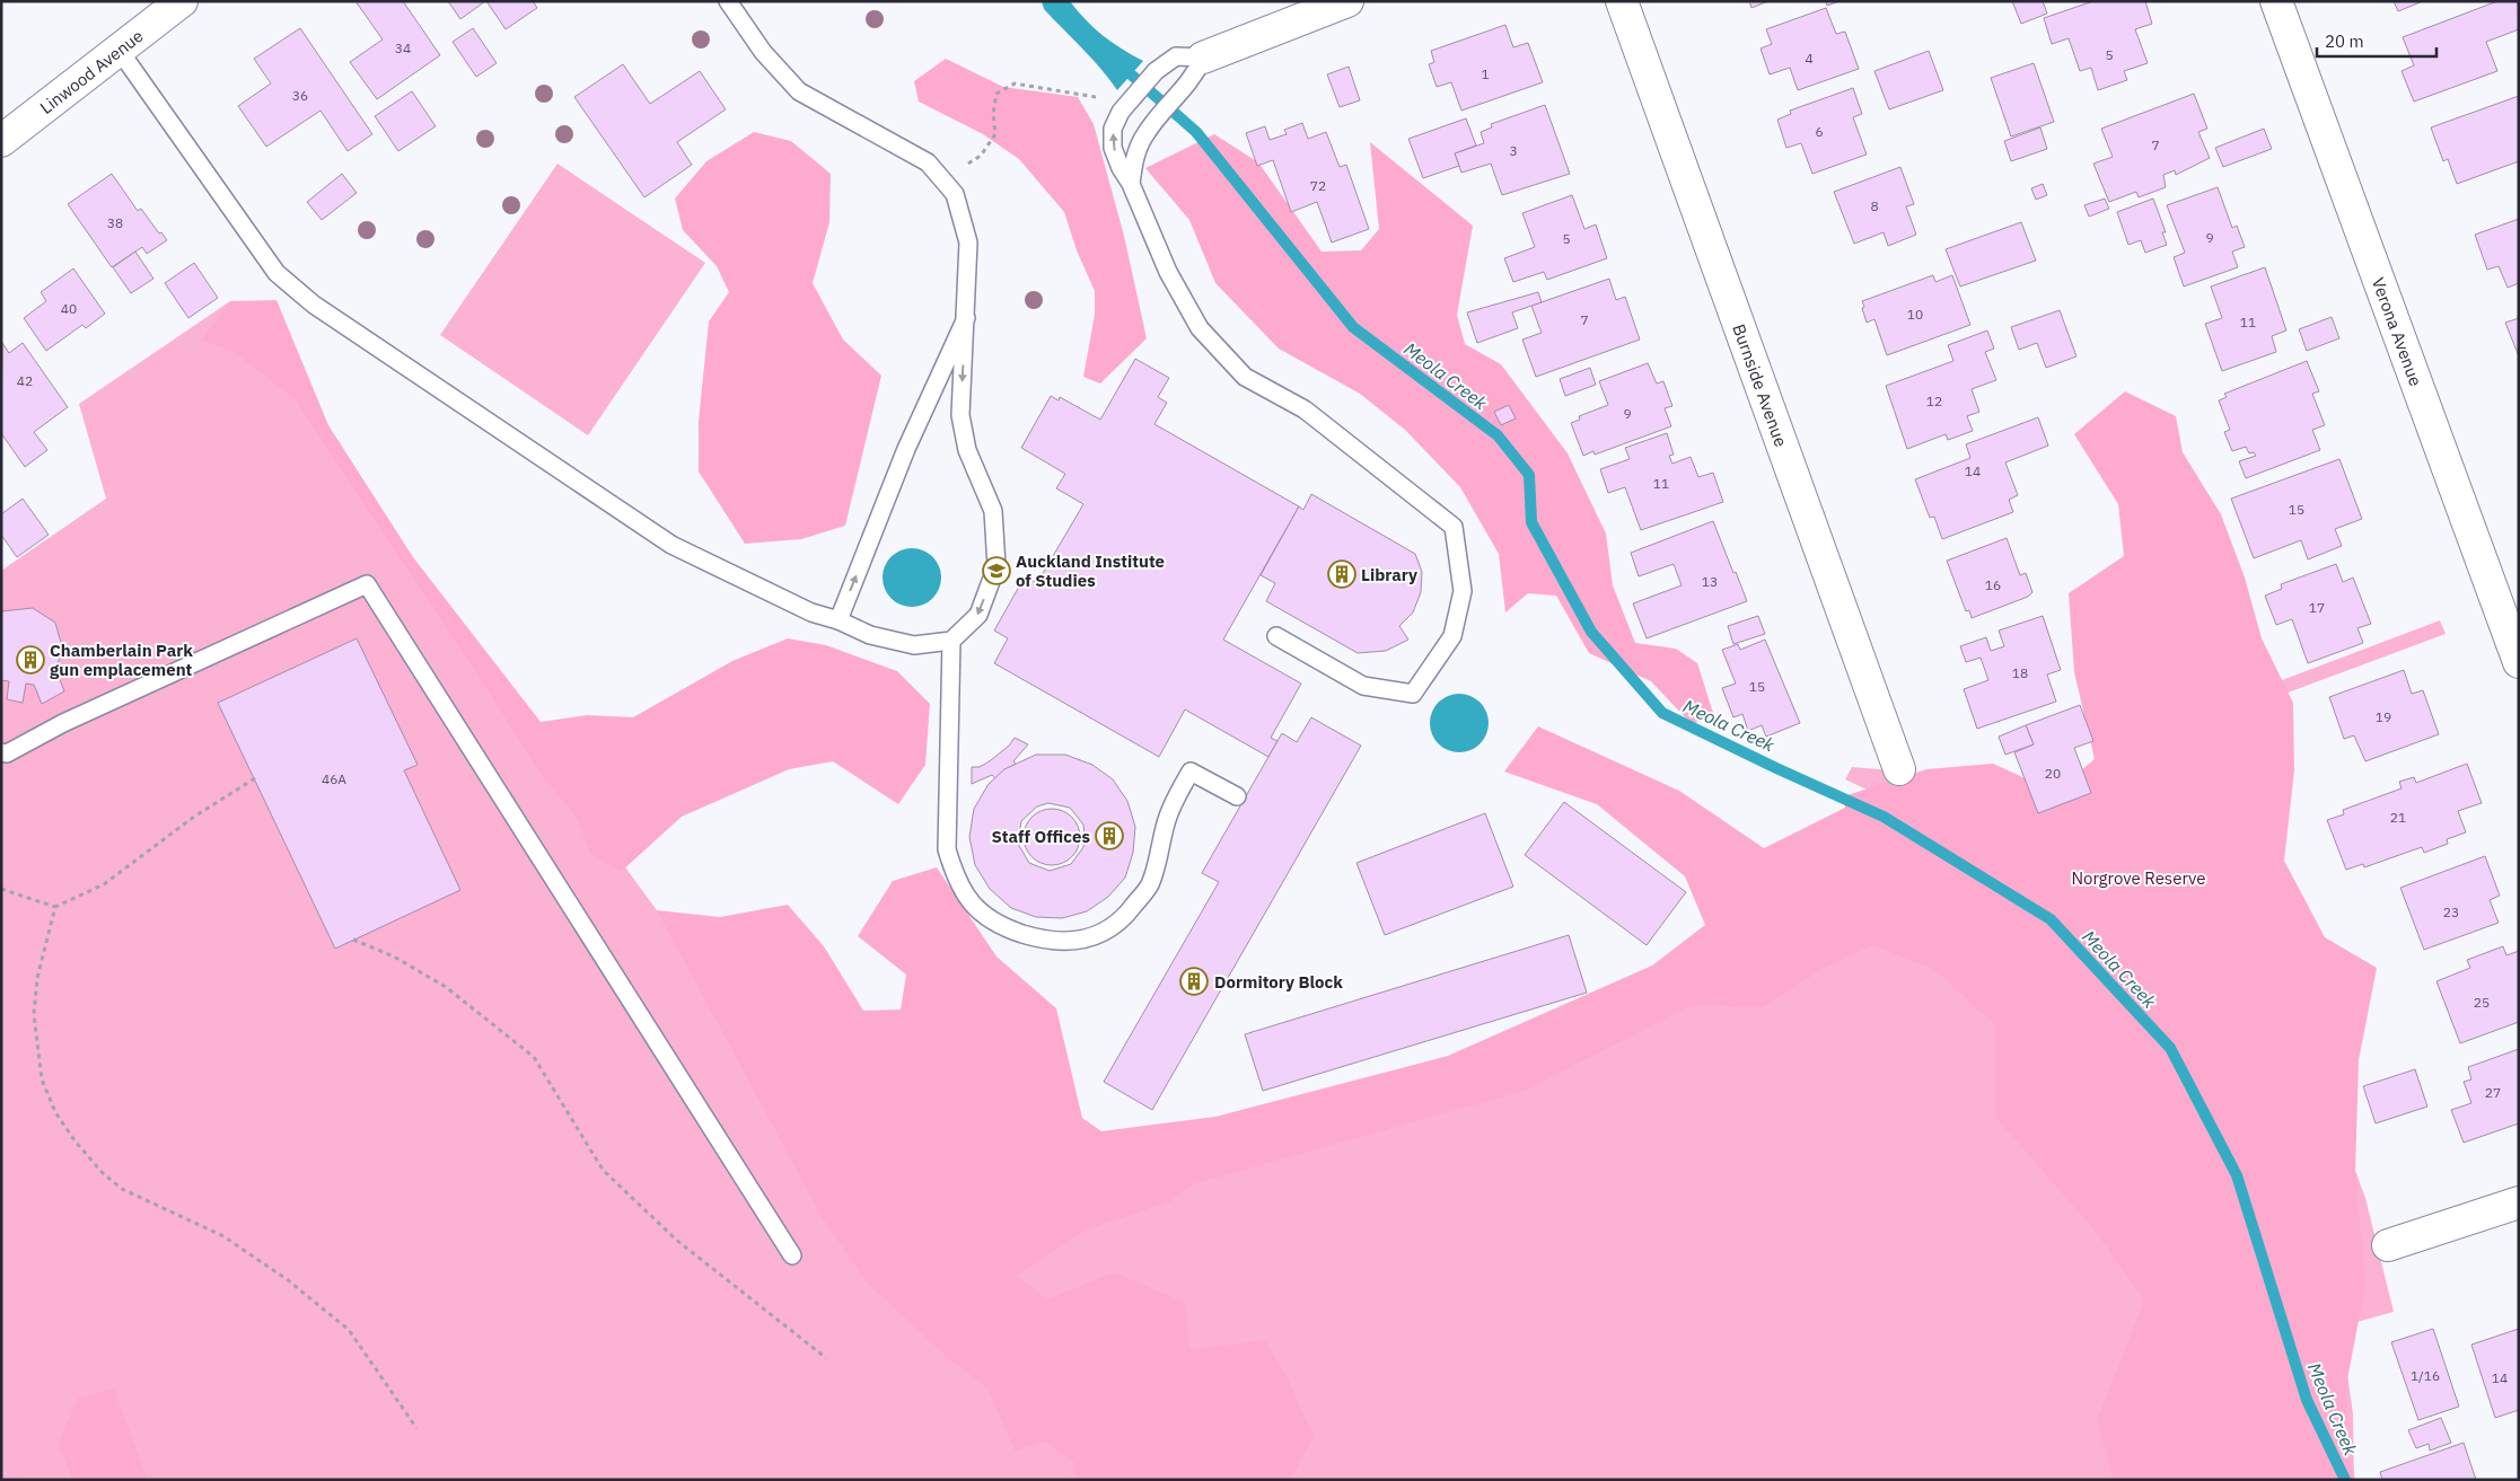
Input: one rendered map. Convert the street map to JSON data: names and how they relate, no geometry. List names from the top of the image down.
{
  "streets": {
    "street": ["Linwood Avenue", "Verona Avenue", "Burnside Avenue"]
  },
  "water": ["Meola Creek"],
  "parks": ["Norgrove Reserve"],
  "places": {
    "school or university": ["Auckland Institute of Studies"],
    "building": [
      "Library",
      "Chamberlain Park gun emplacement",
      "Staff Offices",
      "Dormitory Block"
    ]
  },
  "house_numbers": [
    "34",
    "5",
    "4",
    "1",
    "36",
    "6",
    "7",
    "3",
    "72",
    "8",
    "38",
    "9",
    "5",
    "40",
    "10",
    "7",
    "11",
    "42",
    "12",
    "9",
    "14",
    "11",
    "15",
    "13",
    "16",
    "17",
    "18",
    "15",
    "19",
    "20",
    "46A",
    "21",
    "23",
    "25",
    "27",
    "1/16",
    "14"
  ],
  "scale_bar": "20 m"
}
